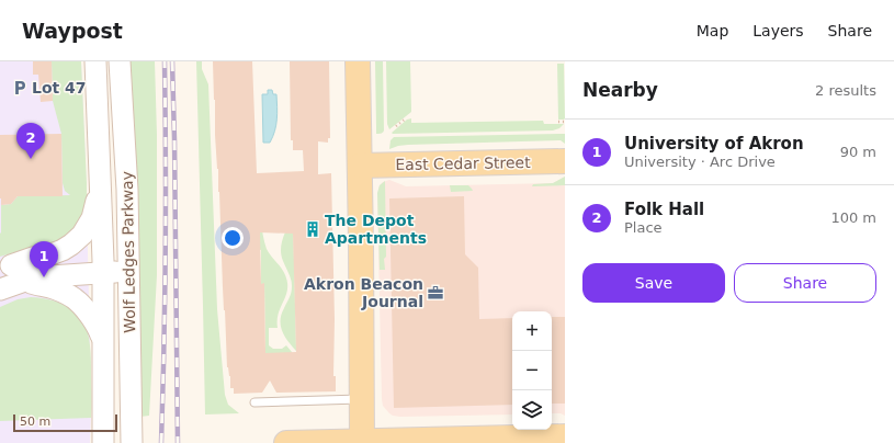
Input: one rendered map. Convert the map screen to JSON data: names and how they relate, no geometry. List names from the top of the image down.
{
  "streets": {
    "main road": ["East Cedar Street", "Wolf Ledges Parkway"]
  },
  "places": {
    "parking": ["Lot 47"],
    "building": ["The Depot Apartments"],
    "office": ["Akron Beacon Journal"]
  },
  "scale_bar": "50 m",
  "page": {
    "header": "Waypost",
    "nav": ["Map", "Layers", "Share"],
    "heading": ["Nearby", "2 results"],
    "list": [
      {
        "mark": "1",
        "name": "University of Akron",
        "note": "University · Arc Drive",
        "value": "90 m"
      },
      {
        "mark": "2",
        "name": "Folk Hall",
        "note": "Place",
        "value": "100 m"
      }
    ],
    "pins": ["2", "1"],
    "buttons": ["Save", "Share"],
    "map_buttons": ["+", "−"],
    "scale": "50 m"
  }
}
